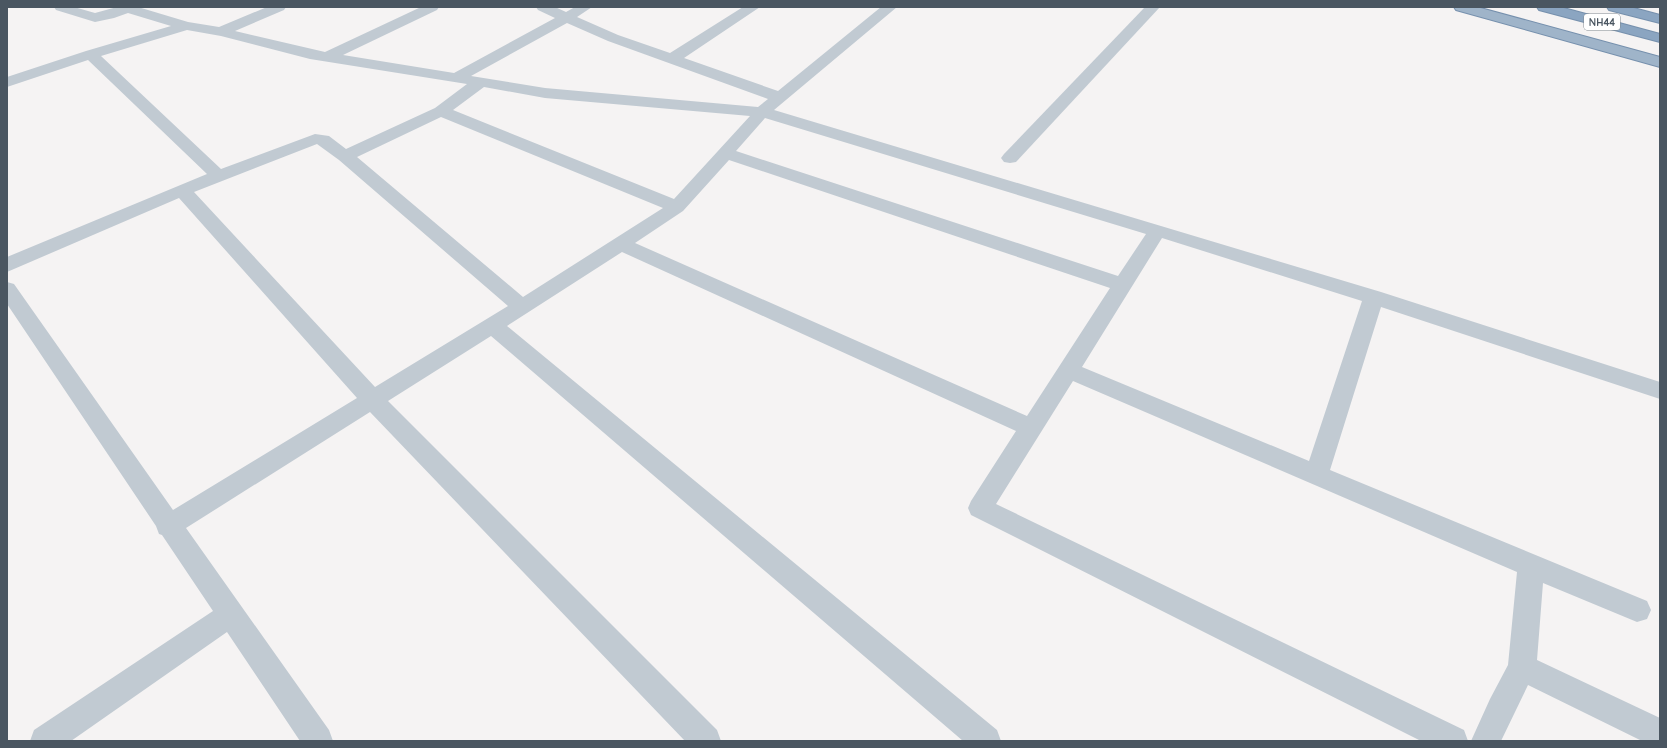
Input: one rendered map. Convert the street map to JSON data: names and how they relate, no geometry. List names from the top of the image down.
{
  "streets": {
    "highway": ["NH44"]
  }
}
